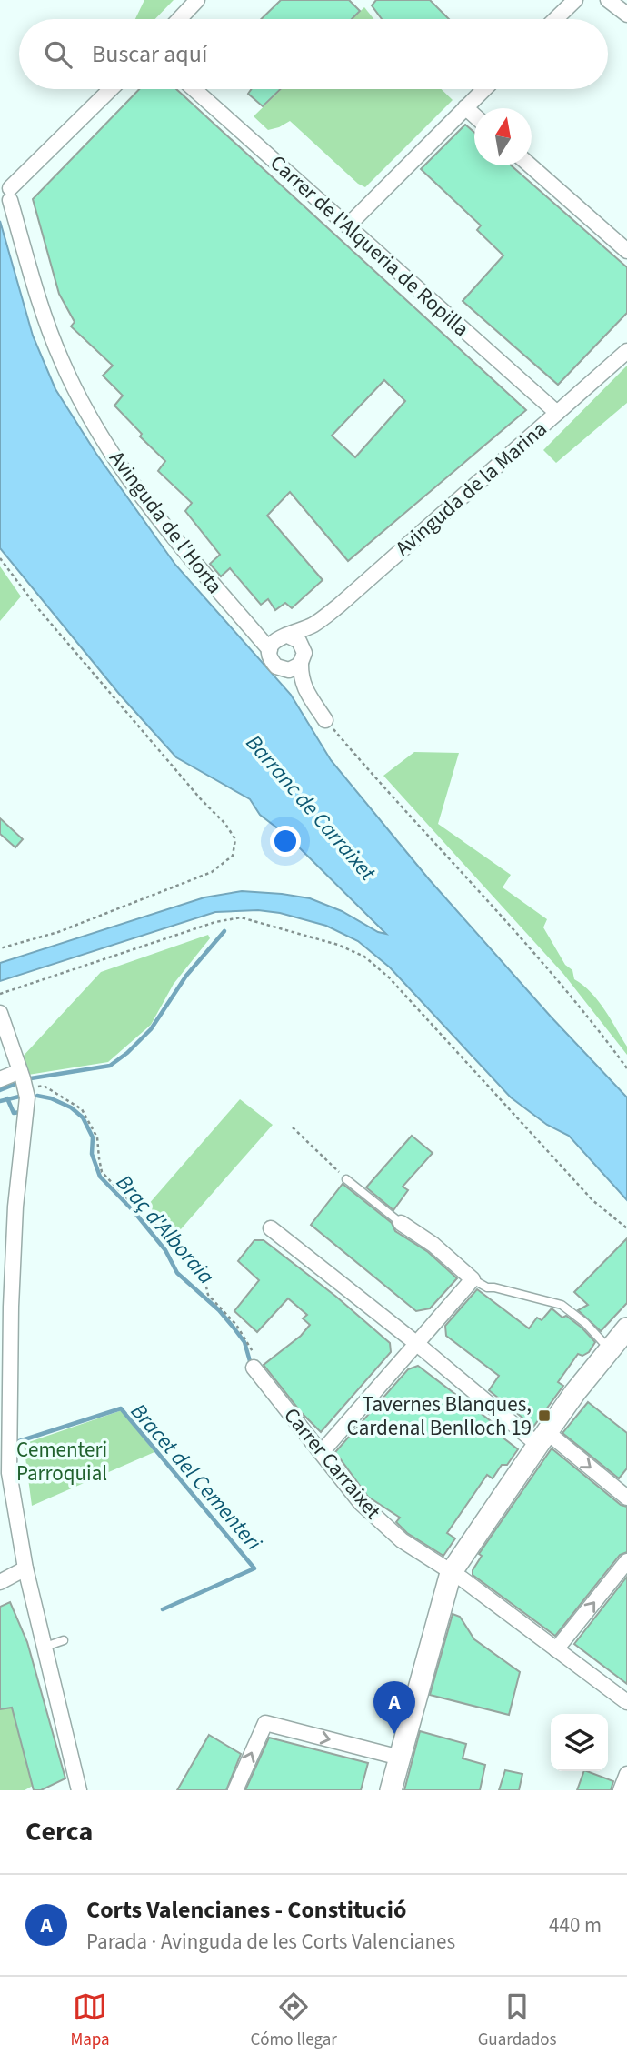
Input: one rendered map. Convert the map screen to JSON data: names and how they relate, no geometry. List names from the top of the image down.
{
  "streets": {
    "street": [
      "Carrer de l'Alqueria de Ropilla",
      "Avinguda de la Marina",
      "Avinguda de l'Horta",
      "Carrer Carraixet"
    ]
  },
  "crossings": [
    ["Carrer de l'Alqueria de Ropilla", "Avinguda de la Marina"],
    ["Avinguda de la Marina", "Avinguda de l'Horta"]
  ],
  "water": ["Barranc de Carraixet", "Braç d'Alboraia", "Bracet del Cementeri"],
  "parks": ["Cementeri Parroquial"],
  "places": {
    "transit": ["Tavernes Blanques, Cardenal Benlloch 19"]
  },
  "north": "top",
  "page": {
    "search": "Buscar aquí",
    "pins": "A",
    "heading": "Cerca",
    "list": [
      {
        "mark": "A",
        "name": "Corts Valencianes - Constitució",
        "note": "Parada · Avinguda de les Corts Valencianes",
        "value": "440 m"
      }
    ],
    "nav": ["Mapa", "Cómo llegar", "Guardados"]
  }
}
